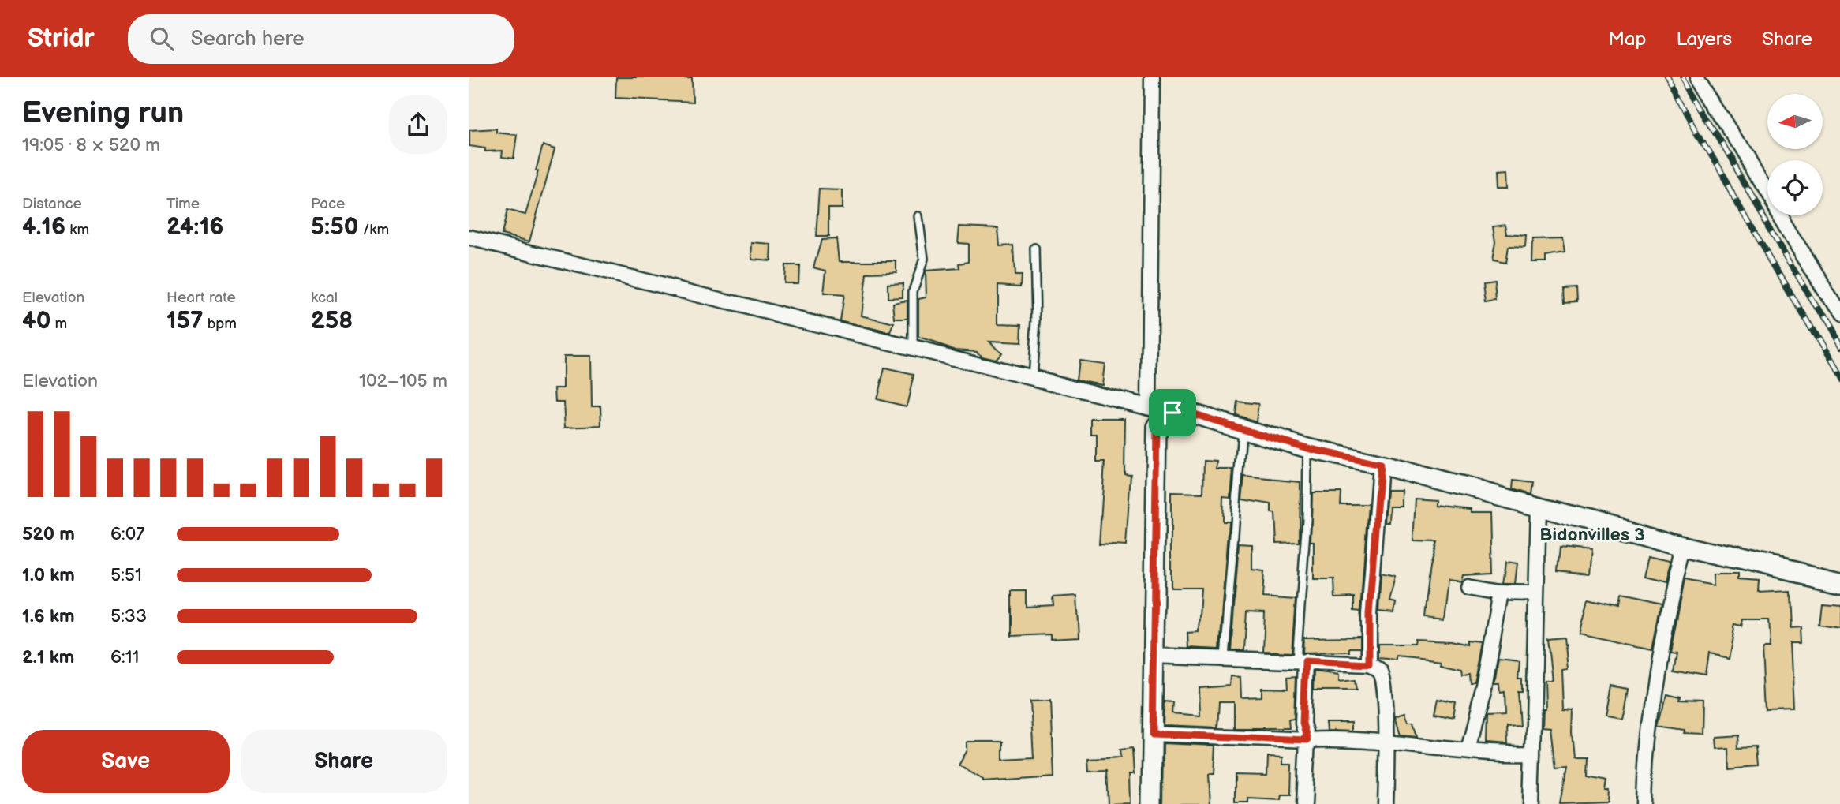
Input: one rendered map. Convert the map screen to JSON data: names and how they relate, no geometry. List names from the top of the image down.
{
  "districts": ["Bidonvilles 3"],
  "north": "left",
  "page": {
    "header": "Stridr",
    "search": "Search here",
    "nav": ["Map", "Layers", "Share"],
    "heading": ["Evening run", "19:05 · 8 × 520 m"],
    "stats": [
      ["Distance", "4.16 km"],
      ["Time", "24:16"],
      ["Pace", "5:50 /km"],
      ["Elevation", "40 m"],
      ["Heart rate", "157 bpm"],
      ["kcal", "258"]
    ],
    "chart": ["Elevation", "102–105 m"],
    "list": [
      {
        "name": "520 m",
        "note": "6:07"
      },
      {
        "name": "1.0 km",
        "note": "5:51"
      },
      {
        "name": "1.6 km",
        "note": "5:33"
      },
      {
        "name": "2.1 km",
        "note": "6:11"
      }
    ],
    "buttons": ["Save", "Share"]
  }
}
